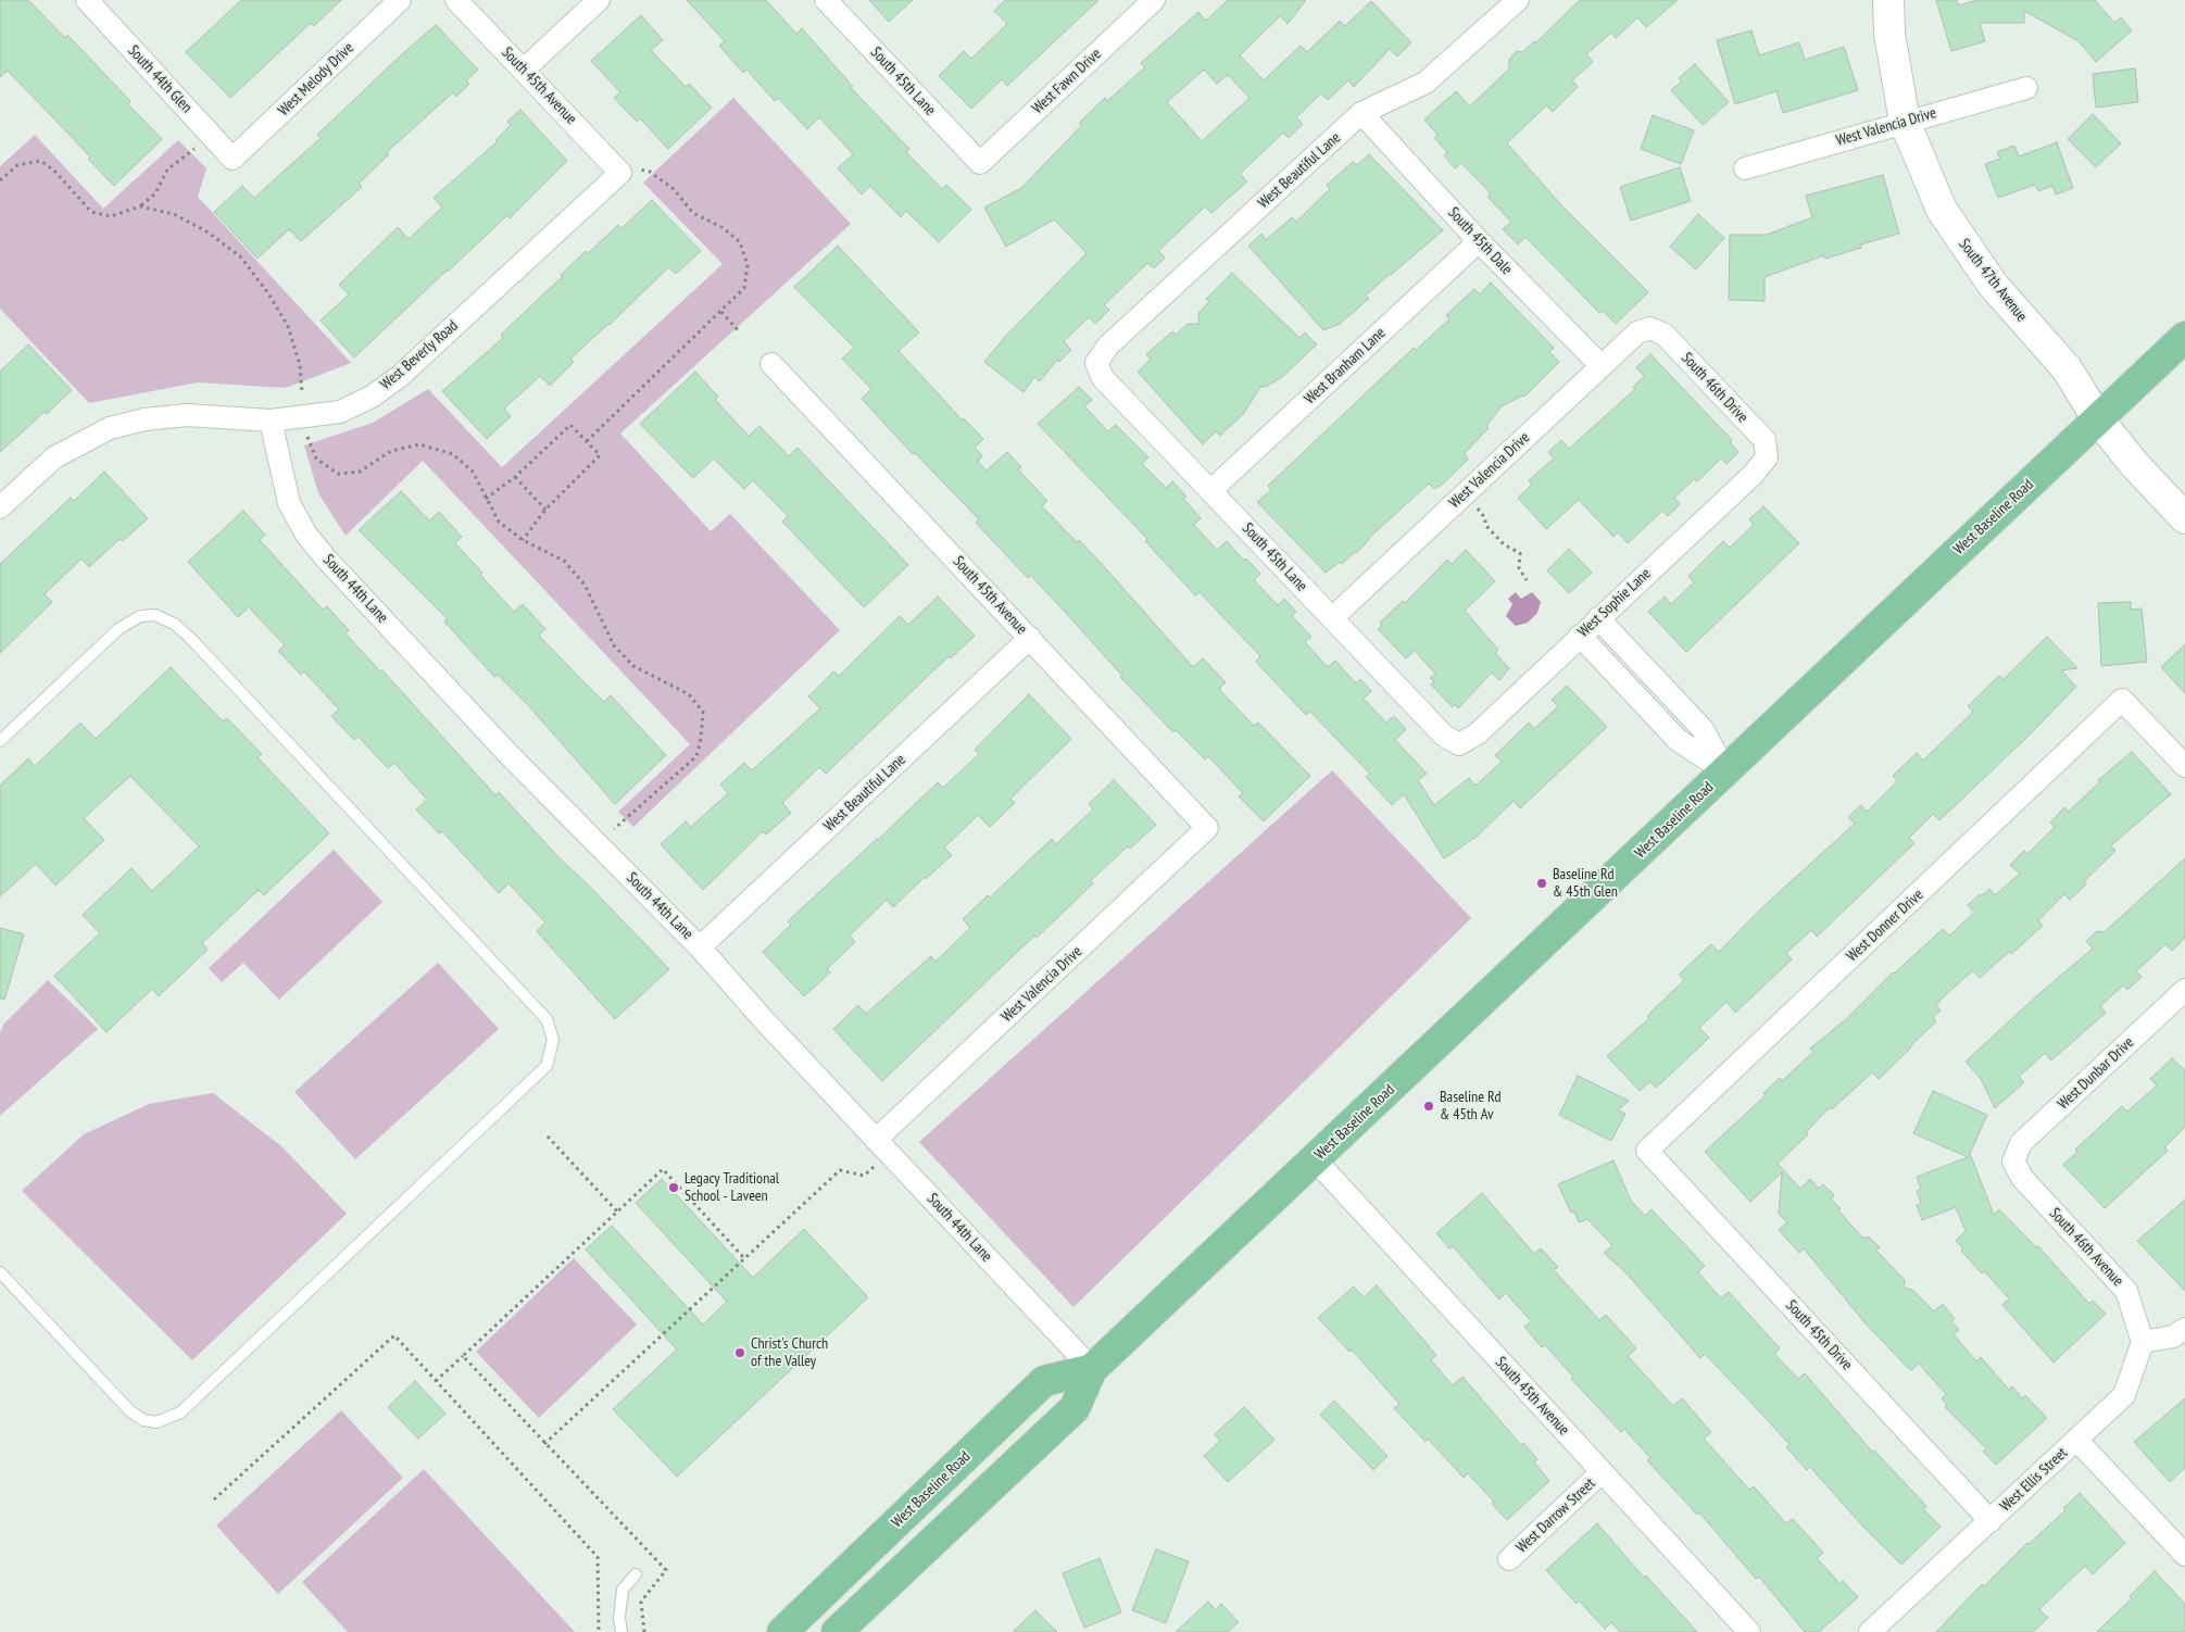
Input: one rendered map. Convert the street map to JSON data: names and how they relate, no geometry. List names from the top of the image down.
{
  "streets": {
    "main road": ["West Baseline Road"],
    "street": [
      "South 44th Glen",
      "West Melody Drive",
      "South 45th Lane",
      "West Fawn Drive",
      "South 45th Avenue",
      "West Valencia Drive",
      "West Beautiful Lane",
      "South 45th Dale",
      "South 47th Avenue",
      "West Beverly Road",
      "West Branham Lane",
      "South 46th Drive",
      "South 44th Lane",
      "West Sophie Lane",
      "West Donner Drive",
      "West Dunbar Drive",
      "South 46th Avenue",
      "South 45th Drive",
      "West Ellis Street",
      "West Darrow Street"
    ]
  },
  "crossings": [
    ["South 44th Glen", "West Melody Drive"],
    ["South 45th Lane", "West Fawn Drive"],
    ["South 45th Lane", "West Valencia Drive"],
    ["South 45th Lane", "West Beautiful Lane"],
    ["South 45th Lane", "West Branham Lane"],
    ["South 45th Lane", "West Sophie Lane"],
    ["South 45th Avenue", "West Valencia Drive"],
    ["South 45th Avenue", "West Beautiful Lane"],
    ["South 45th Avenue", "West Beverly Road"],
    ["South 45th Avenue", "West Baseline Road"],
    ["South 45th Avenue", "West Darrow Street"],
    ["West Valencia Drive", "South 45th Dale"],
    ["West Valencia Drive", "South 47th Avenue"],
    ["West Valencia Drive", "South 46th Drive"],
    ["West Valencia Drive", "South 44th Lane"],
    ["West Beautiful Lane", "South 45th Dale"],
    ["West Beautiful Lane", "South 44th Lane"],
    ["South 45th Dale", "West Branham Lane"],
    ["South 47th Avenue", "West Baseline Road"],
    ["West Beverly Road", "South 44th Lane"],
    ["South 46th Drive", "West Sophie Lane"],
    ["West Baseline Road", "South 44th Lane"],
    ["West Donner Drive", "South 45th Drive"],
    ["West Dunbar Drive", "South 46th Avenue"],
    ["South 46th Avenue", "West Ellis Street"],
    ["South 45th Drive", "West Ellis Street"]
  ],
  "places": [
    "Baseline Rd & 45th Glen",
    "Baseline Rd & 45th Av",
    "Legacy Traditional School - Laveen",
    "Christ's Church of the Valley"
  ]
}
